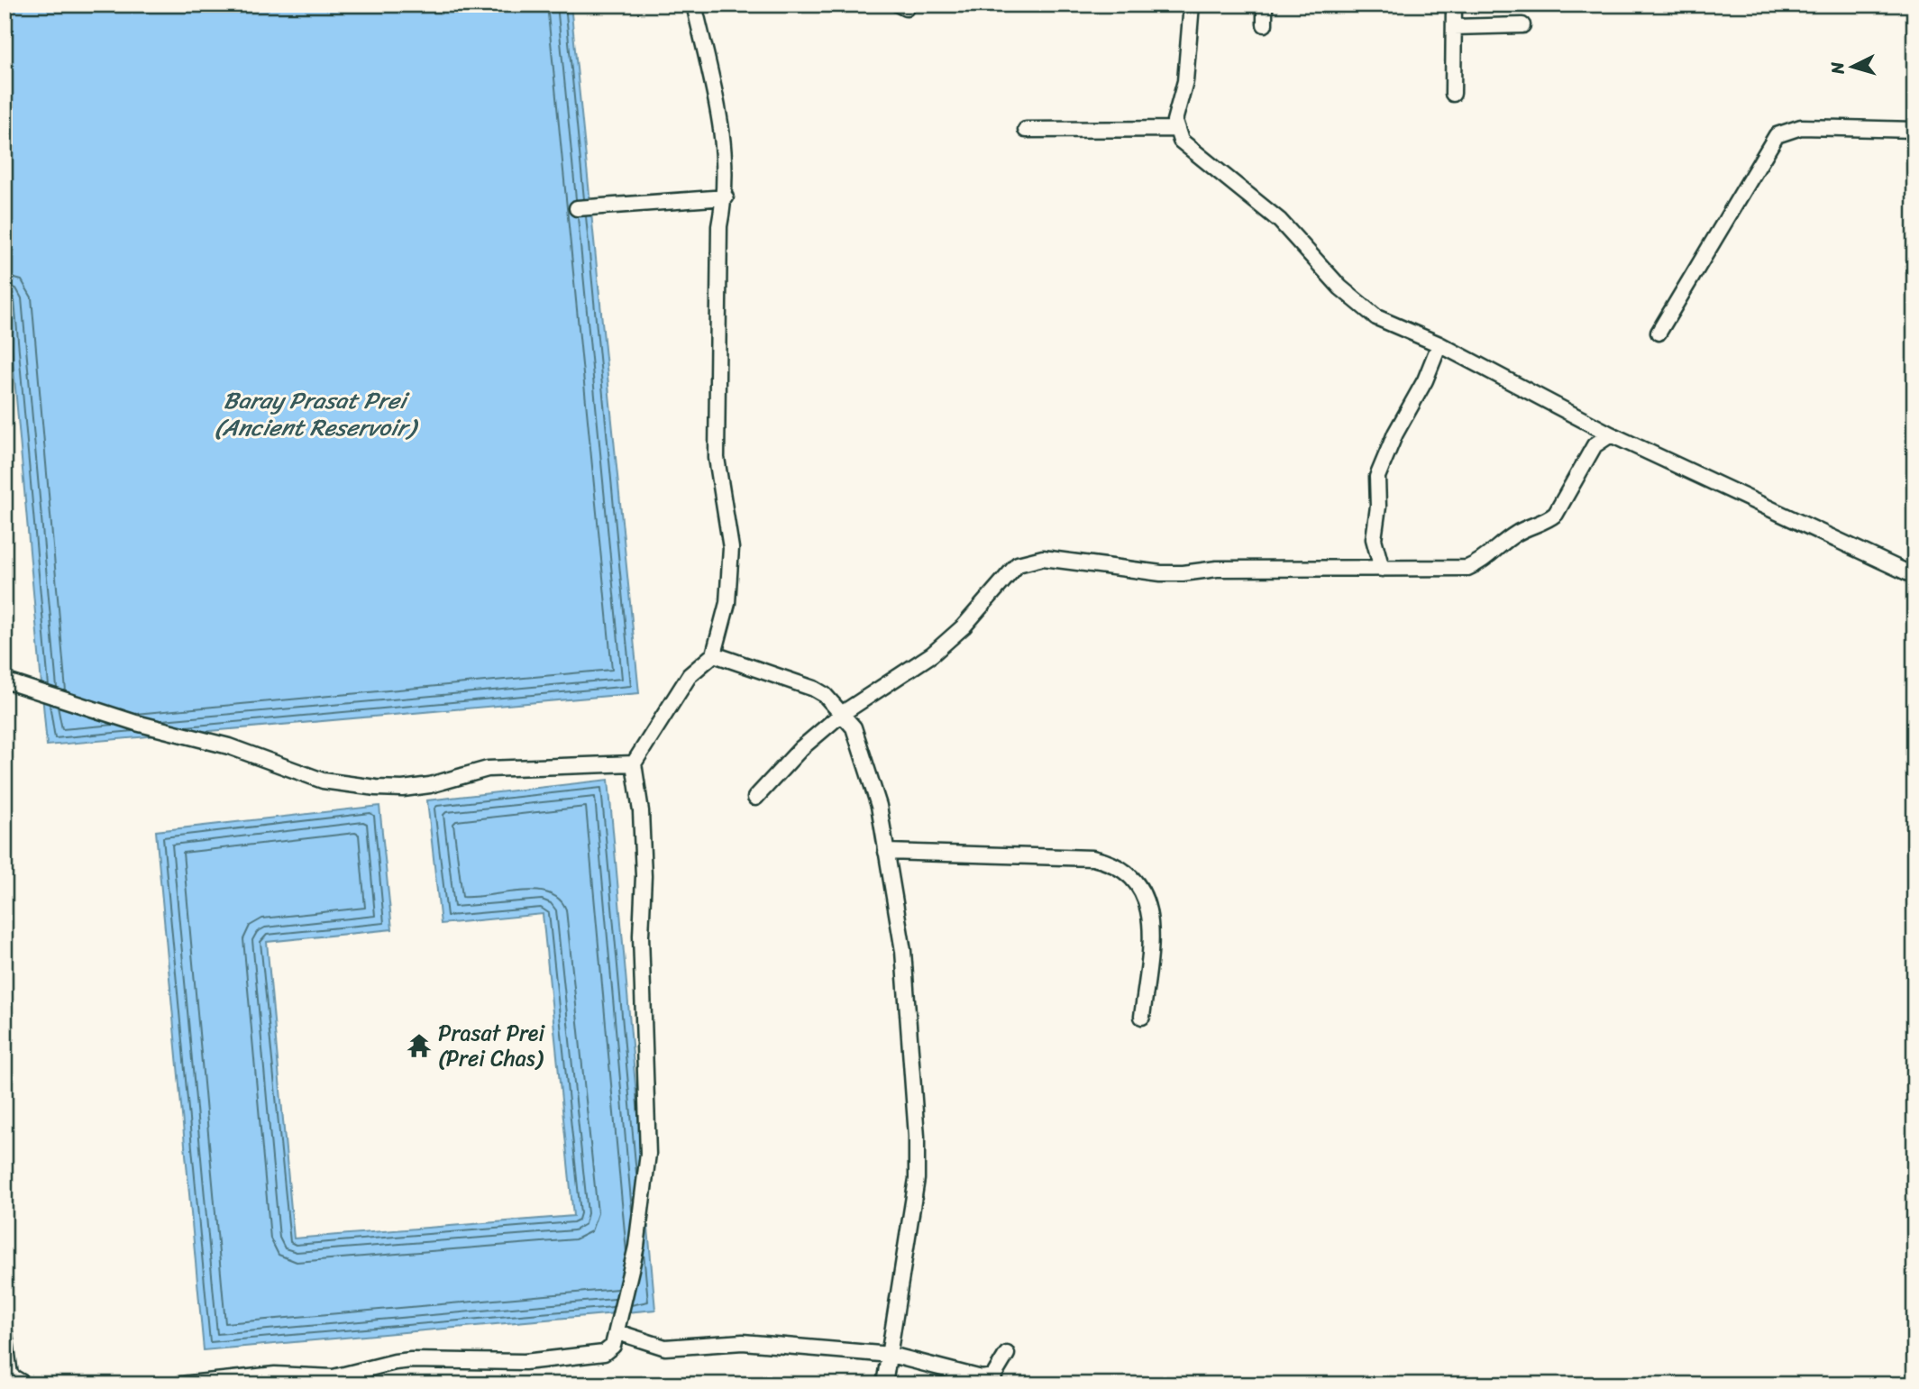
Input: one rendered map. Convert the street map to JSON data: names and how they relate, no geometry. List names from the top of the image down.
{
  "water": ["Baray Prasat Prei (Ancient Reservoir)"],
  "places": {
    "temple": ["Prasat Prei (Prei Chas)"]
  },
  "north": "left"
}
